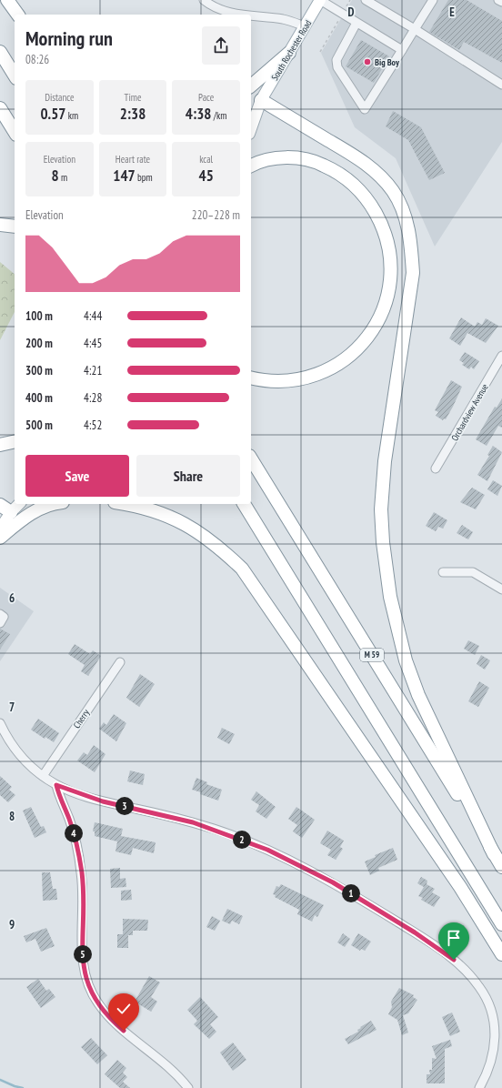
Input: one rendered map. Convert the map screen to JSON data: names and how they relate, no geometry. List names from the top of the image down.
{
  "streets": {
    "highway": ["M 59"],
    "main road": ["South Rochester Road"],
    "street": ["Orchardview Avenue", "Cherry"]
  },
  "places": ["Big Boy"],
  "page": {
    "heading": ["Morning run", "08:26"],
    "stats": [
      ["Distance", "0.57 km"],
      ["Time", "2:38"],
      ["Pace", "4:38 /km"],
      ["Elevation", "8 m"],
      ["Heart rate", "147 bpm"],
      ["kcal", "45"]
    ],
    "chart": ["Elevation", "220–228 m"],
    "list": [
      {
        "name": "100 m",
        "note": "4:44"
      },
      {
        "name": "200 m",
        "note": "4:45"
      },
      {
        "name": "300 m",
        "note": "4:21"
      },
      {
        "name": "400 m",
        "note": "4:28"
      },
      {
        "name": "500 m",
        "note": "4:52"
      }
    ],
    "buttons": ["Save", "Share"],
    "pins": [
      "3",
      "4",
      "2",
      "1",
      "5"
    ]
  },
  "grid": {
    "columns": ["D", "E"],
    "rows": [
      "6",
      "7",
      "8",
      "9"
    ]
  }
}
